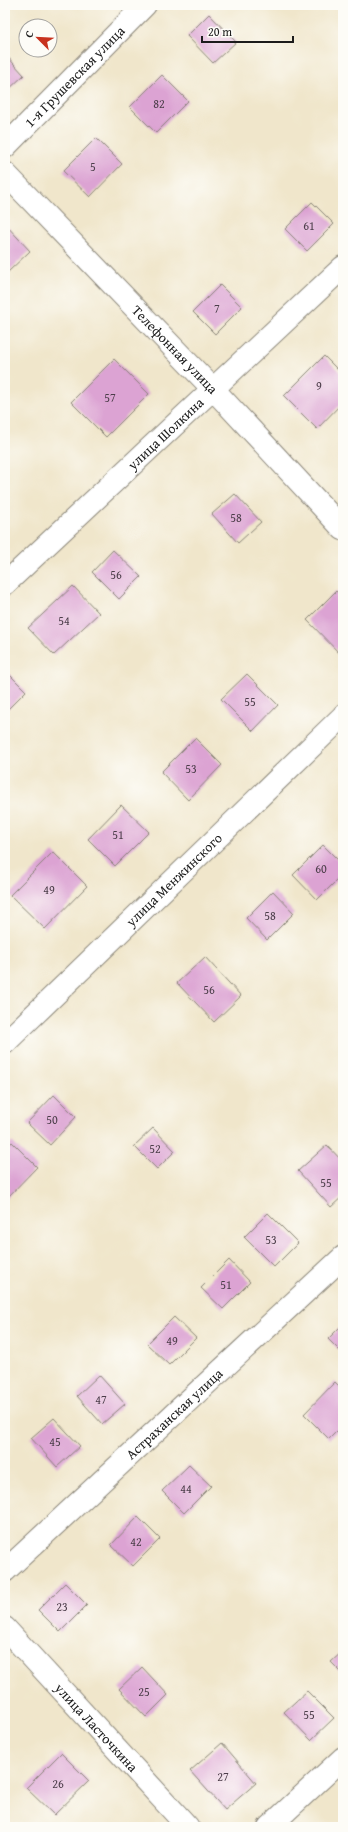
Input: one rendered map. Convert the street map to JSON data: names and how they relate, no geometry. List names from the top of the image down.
{
  "streets": {
    "street": [
      "1-я Грушевская улица",
      "Телефонная улица",
      "улица Шолкина",
      "улица Менжинского",
      "Астраханская улица",
      "улица Ласточкина"
    ]
  },
  "crossings": [
    ["Телефонная улица", "улица Шолкина"]
  ],
  "house_numbers": [
    "82",
    "5",
    "61",
    "7",
    "9",
    "57",
    "58",
    "56",
    "54",
    "55",
    "53",
    "51",
    "60",
    "49",
    "58",
    "56",
    "50",
    "52",
    "55",
    "53",
    "51",
    "49",
    "47",
    "45",
    "44",
    "42",
    "23",
    "25",
    "55",
    "27",
    "26"
  ],
  "scale_bar": "20 m",
  "north": "top left"
}
